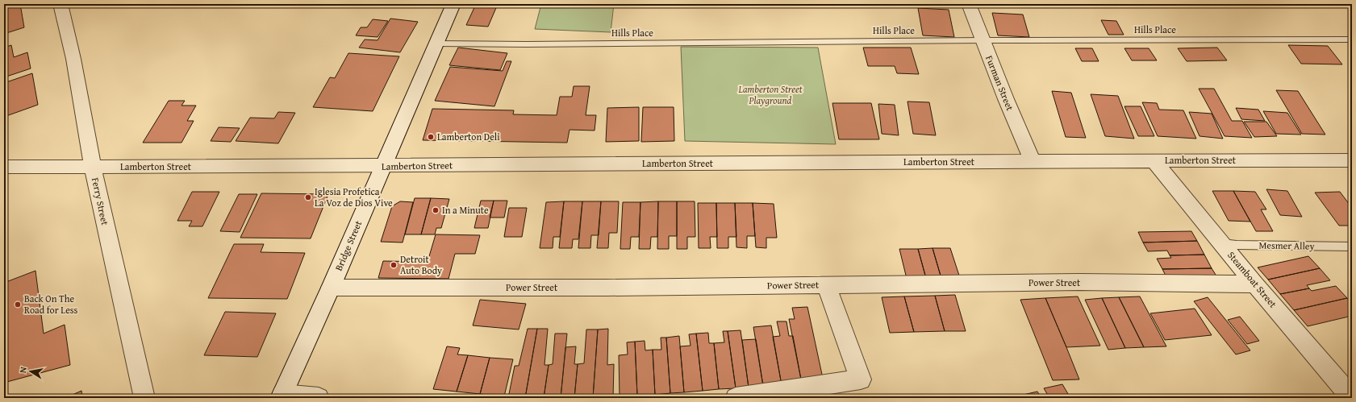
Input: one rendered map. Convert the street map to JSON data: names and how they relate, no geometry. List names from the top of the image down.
{
  "streets": {
    "street": [
      "Furman Street",
      "Lamberton Street",
      "Ferry Street",
      "Bridge Street",
      "Steamboat Street",
      "Power Street"
    ],
    "lane": ["Hills Place", "Mesmer Alley"]
  },
  "crossings": [
    ["Hills Place", "Furman Street"],
    ["Hills Place", "Bridge Street"],
    ["Furman Street", "Lamberton Street"],
    ["Lamberton Street", "Ferry Street"],
    ["Lamberton Street", "Bridge Street"],
    ["Lamberton Street", "Steamboat Street"],
    ["Bridge Street", "Power Street"],
    ["Mesmer Alley", "Steamboat Street"],
    ["Steamboat Street", "Power Street"]
  ],
  "parks": ["Lamberton Street Playground"],
  "places": [
    "Lamberton Deli",
    "Iglesia Profetica La Voz de Dios Vive",
    "In a Minute",
    "Detroit Auto Body",
    "Back On The Road for Less"
  ],
  "north": "left"
}
